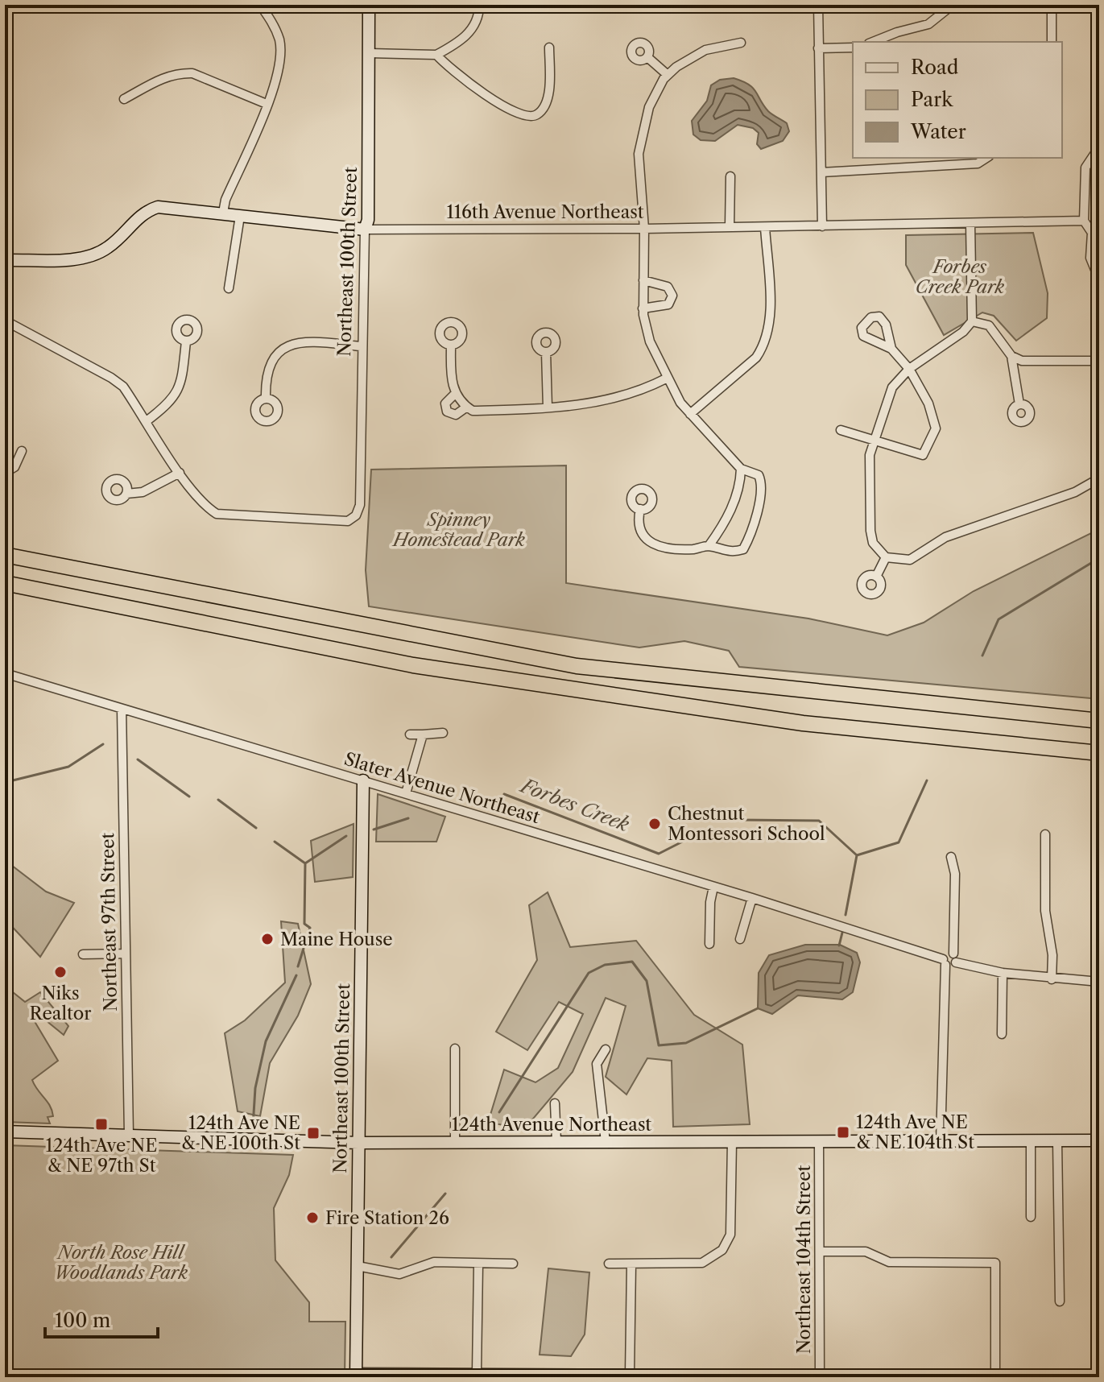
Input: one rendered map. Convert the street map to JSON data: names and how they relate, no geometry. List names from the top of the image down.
{
  "streets": {
    "street": [
      "116th Avenue Northeast",
      "Northeast 100th Street",
      "Slater Avenue Northeast",
      "Northeast 97th Street",
      "124th Avenue Northeast",
      "Northeast 104th Street"
    ]
  },
  "crossings": [
    ["116th Avenue Northeast", "Northeast 100th Street"],
    ["Northeast 100th Street", "Slater Avenue Northeast"],
    ["Northeast 100th Street", "124th Avenue Northeast"],
    ["Slater Avenue Northeast", "Northeast 97th Street"],
    ["Northeast 97th Street", "124th Avenue Northeast"],
    ["124th Avenue Northeast", "Northeast 104th Street"]
  ],
  "water": ["Forbes Creek"],
  "parks": ["Forbes Creek Park", "Spinney Homestead Park", "North Rose Hill Woodlands Park"],
  "places": {
    "other": [
      "Chestnut Montessori School",
      "Maine House",
      "Niks Realtor",
      "Fire Station 26"
    ],
    "transit": ["124th Ave NE & NE 97th St", "124th Ave NE & NE 104th St", "124th Ave NE & NE 100th St"]
  },
  "legend": ["Road", "Park", "Water"],
  "scale_bar": "100 m"
}
